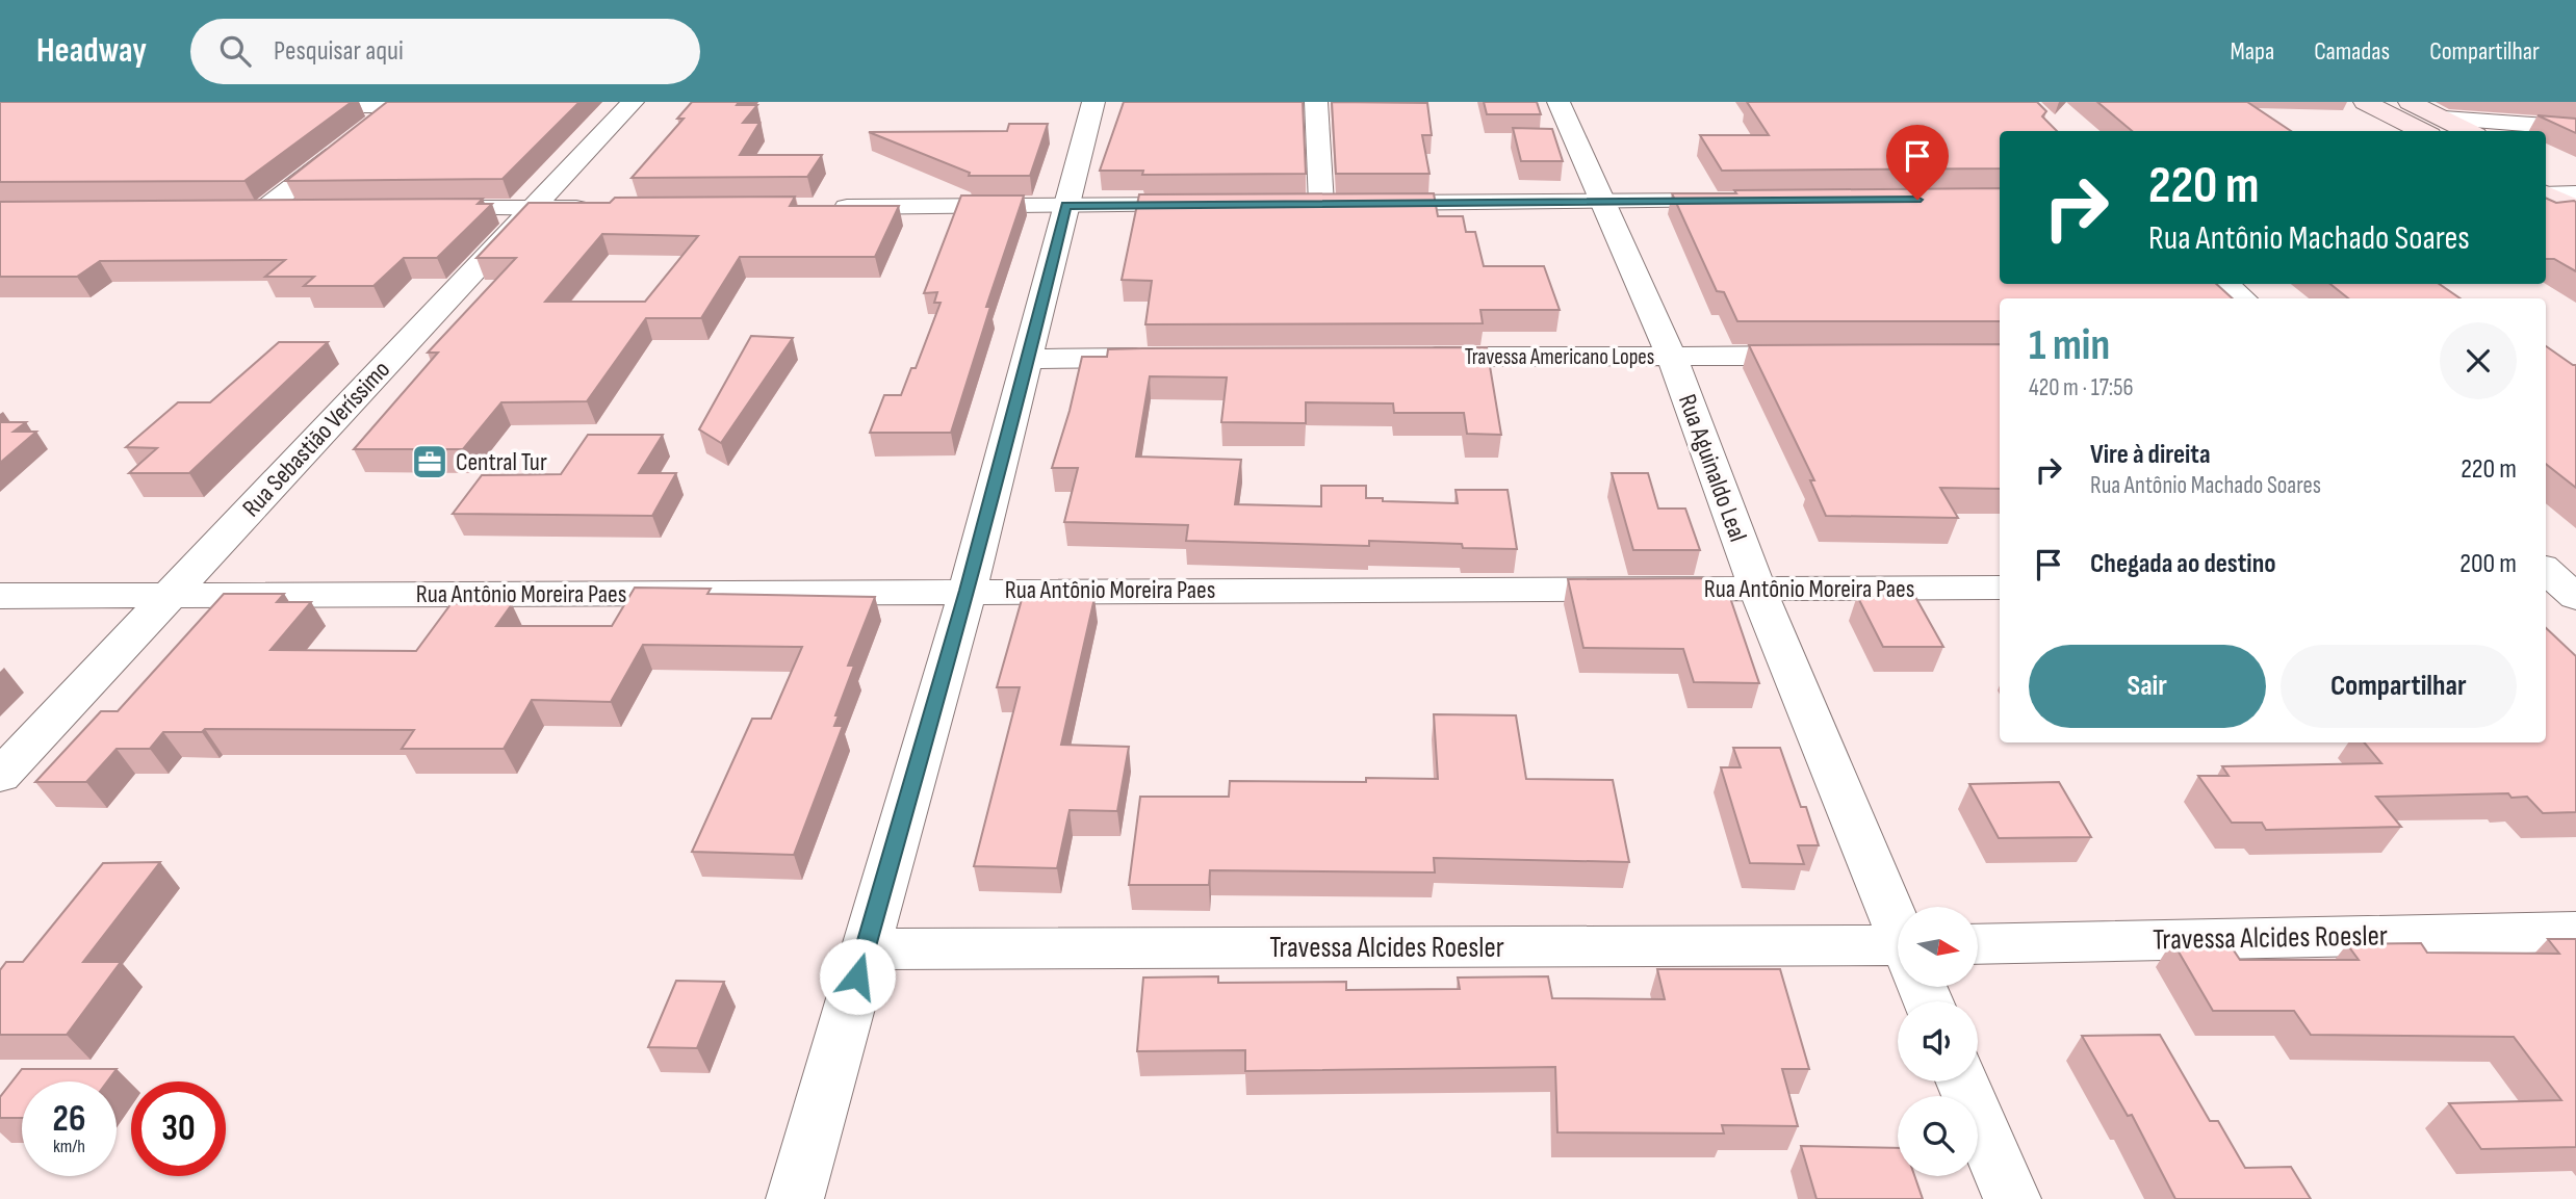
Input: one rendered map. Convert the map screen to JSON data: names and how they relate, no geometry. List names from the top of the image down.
{
  "streets": {
    "street": [
      "Travessa Americano Lopes",
      "Rua Sebastião Veríssimo",
      "Rua Aguinaldo Leal",
      "Rua Antônio Moreira Paes",
      "Travessa Alcides Roesler"
    ]
  },
  "crossings": [
    ["Travessa Americano Lopes", "Rua Aguinaldo Leal"],
    ["Rua Sebastião Veríssimo", "Rua Antônio Moreira Paes"],
    ["Rua Aguinaldo Leal", "Rua Antônio Moreira Paes"]
  ],
  "places": {
    "office": ["Central Tur"]
  },
  "north": "right",
  "page": {
    "header": "Headway",
    "search": "Pesquisar aqui",
    "nav": ["Mapa", "Camadas", "Compartilhar"],
    "turn": ["220 m", "Rua Antônio Machado Soares"],
    "heading": ["1 min", "420 m · 17:56"],
    "list": [
      {
        "name": "Vire à direita",
        "note": "Rua Antônio Machado Soares",
        "value": "220 m"
      },
      {
        "name": "Chegada ao destino",
        "value": "200 m"
      }
    ],
    "buttons": ["Sair", "Compartilhar"],
    "speed": "26 km/h",
    "limit": "30"
  }
}
